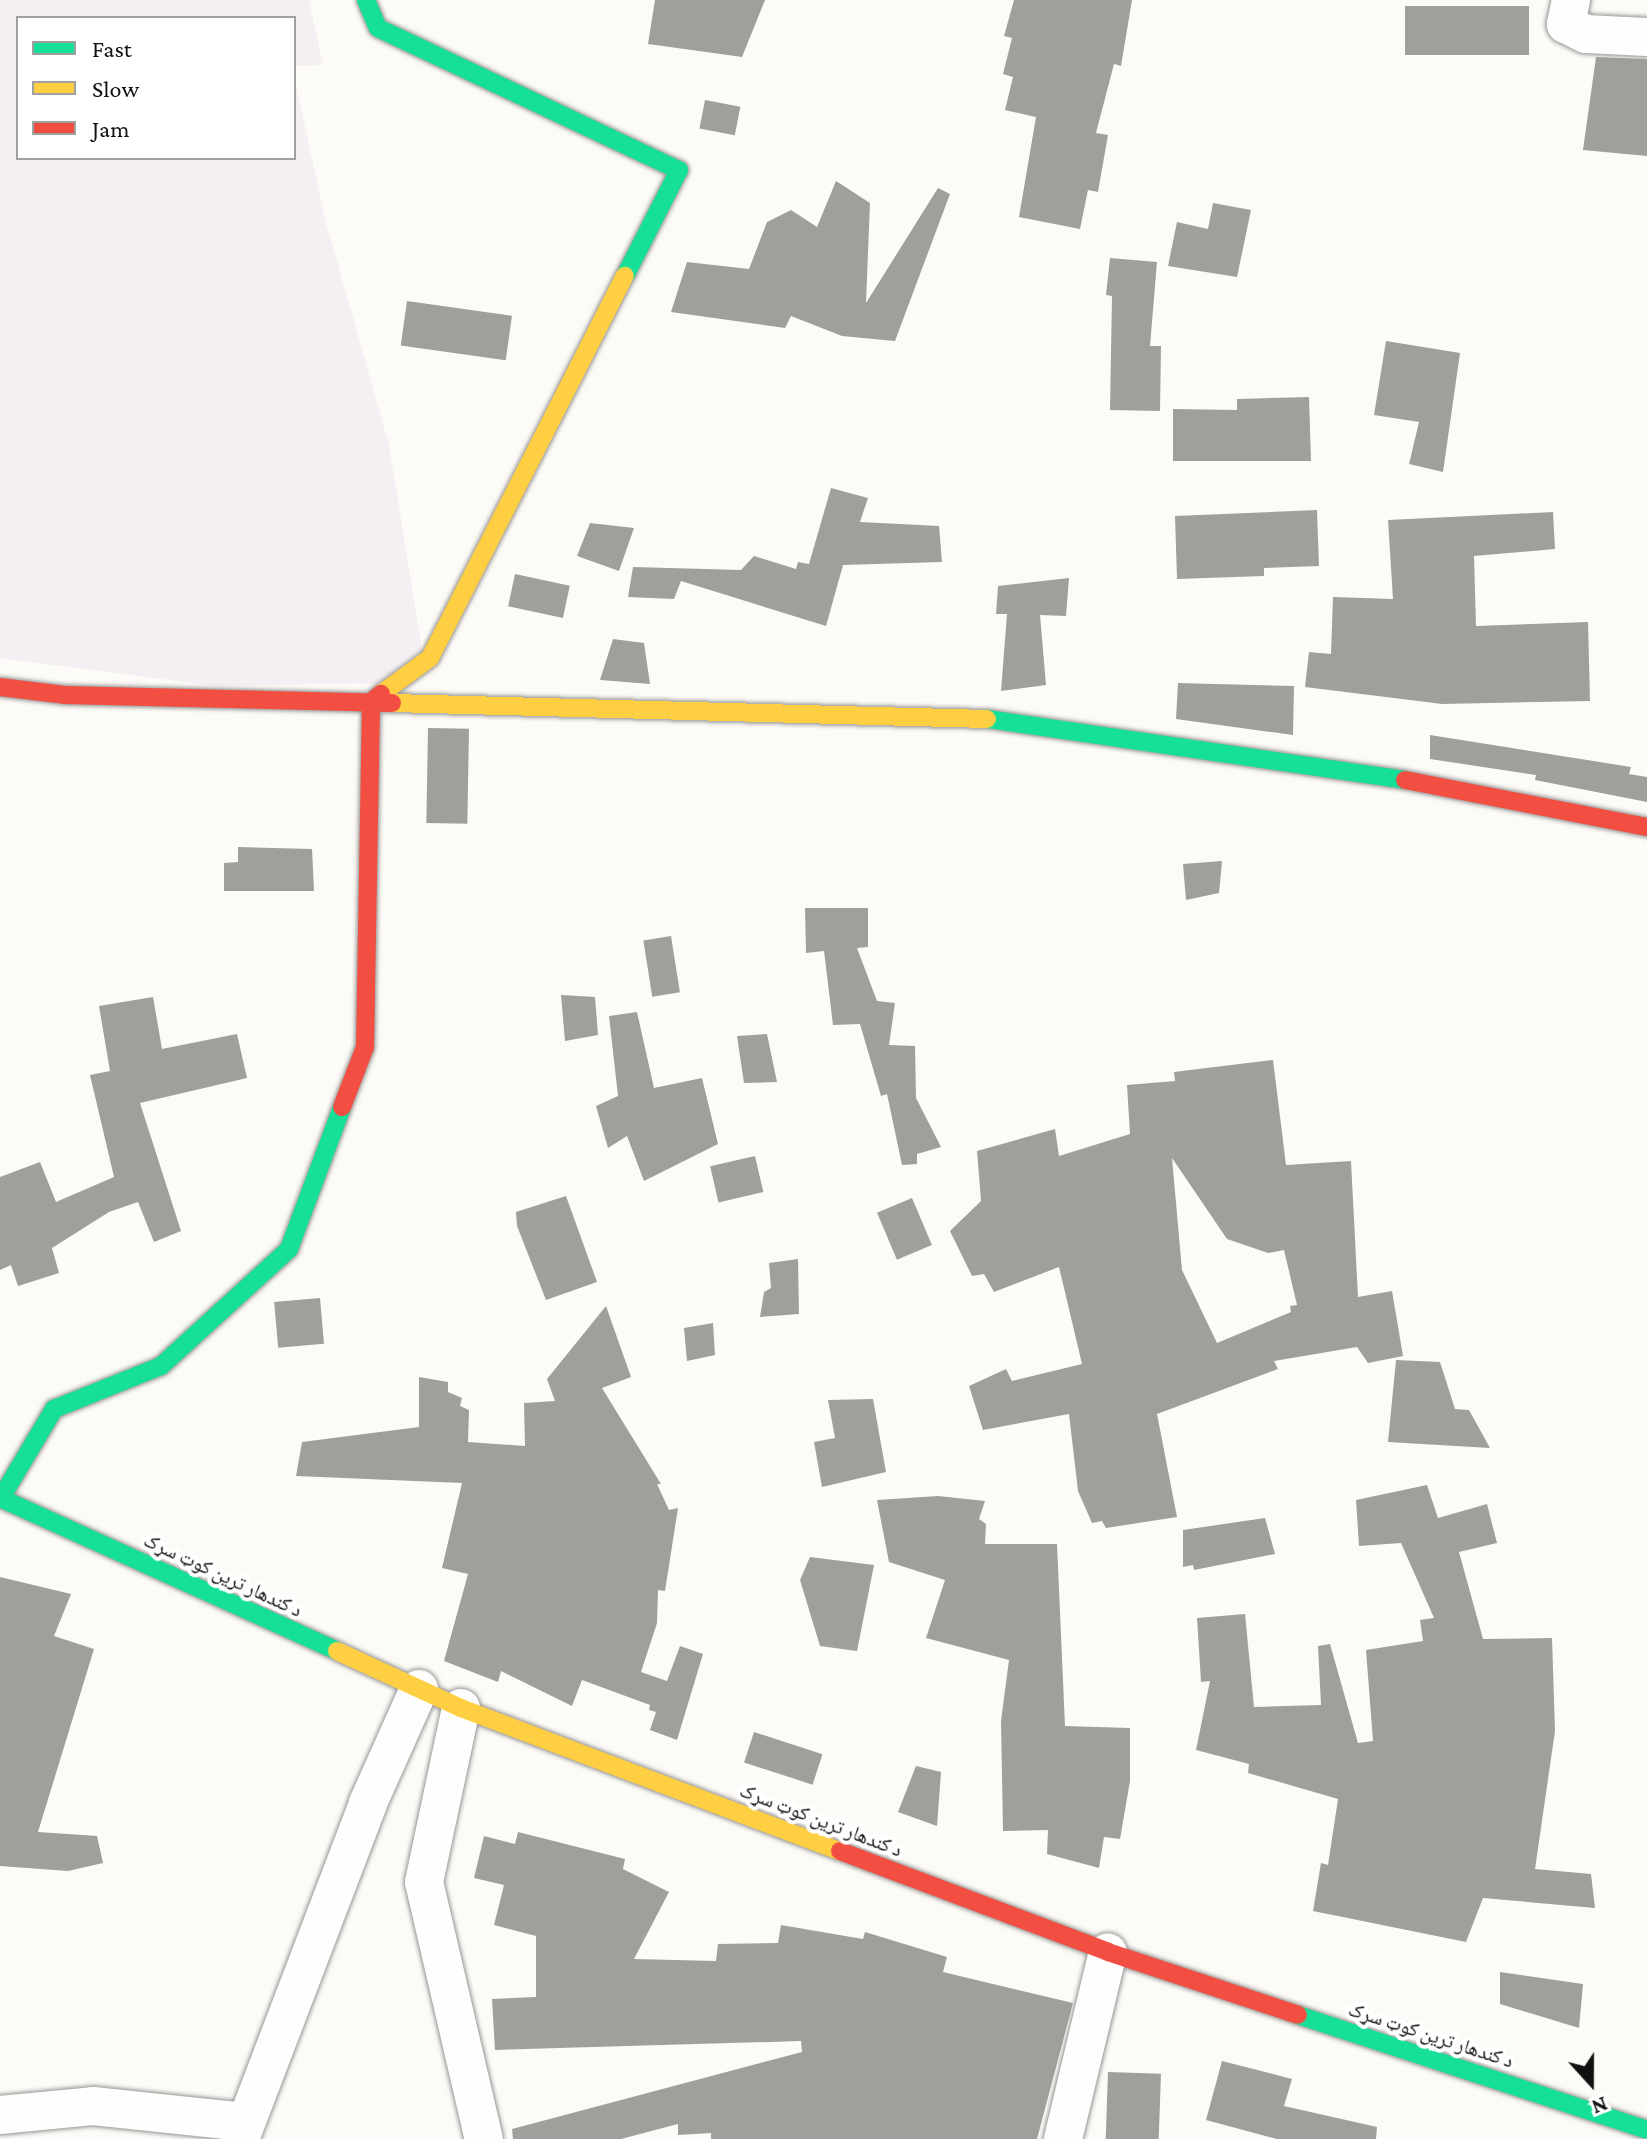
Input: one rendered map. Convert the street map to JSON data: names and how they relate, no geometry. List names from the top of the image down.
{
  "streets": {
    "street": ["د کندهار ترين کوټ سړک"]
  },
  "legend": ["Fast", "Slow", "Jam"],
  "north": "bottom"
}
